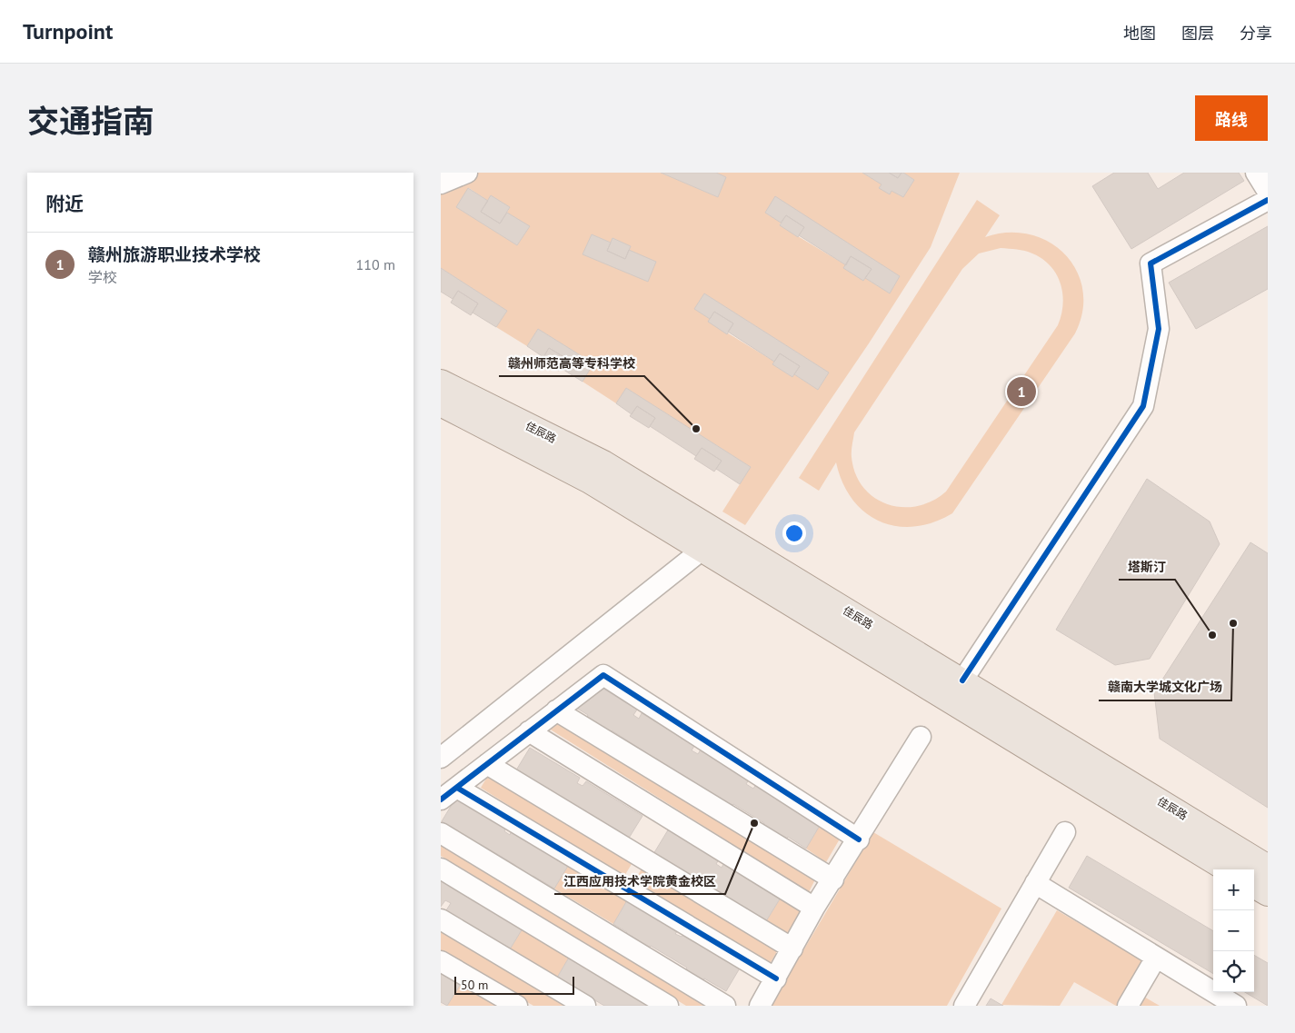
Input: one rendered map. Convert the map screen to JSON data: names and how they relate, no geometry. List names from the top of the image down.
{
  "streets": {
    "main road": ["佳辰路"]
  },
  "places": [
    "赣州师范高等专科学校",
    "赣南大学城文化广场",
    "塔斯汀",
    "江西应用技术学院黄金校区"
  ],
  "scale_bar": "50 m",
  "page": {
    "header": "Turnpoint",
    "nav": ["地图", "图层", "分享"],
    "title": "交通指南",
    "buttons": "路线",
    "heading": "附近",
    "list": [
      {
        "mark": "1",
        "name": "赣州旅游职业技术学校",
        "note": "学校",
        "value": "110 m"
      }
    ],
    "pins": "1",
    "map_buttons": ["+", "−"],
    "scale": "50 m"
  }
}
